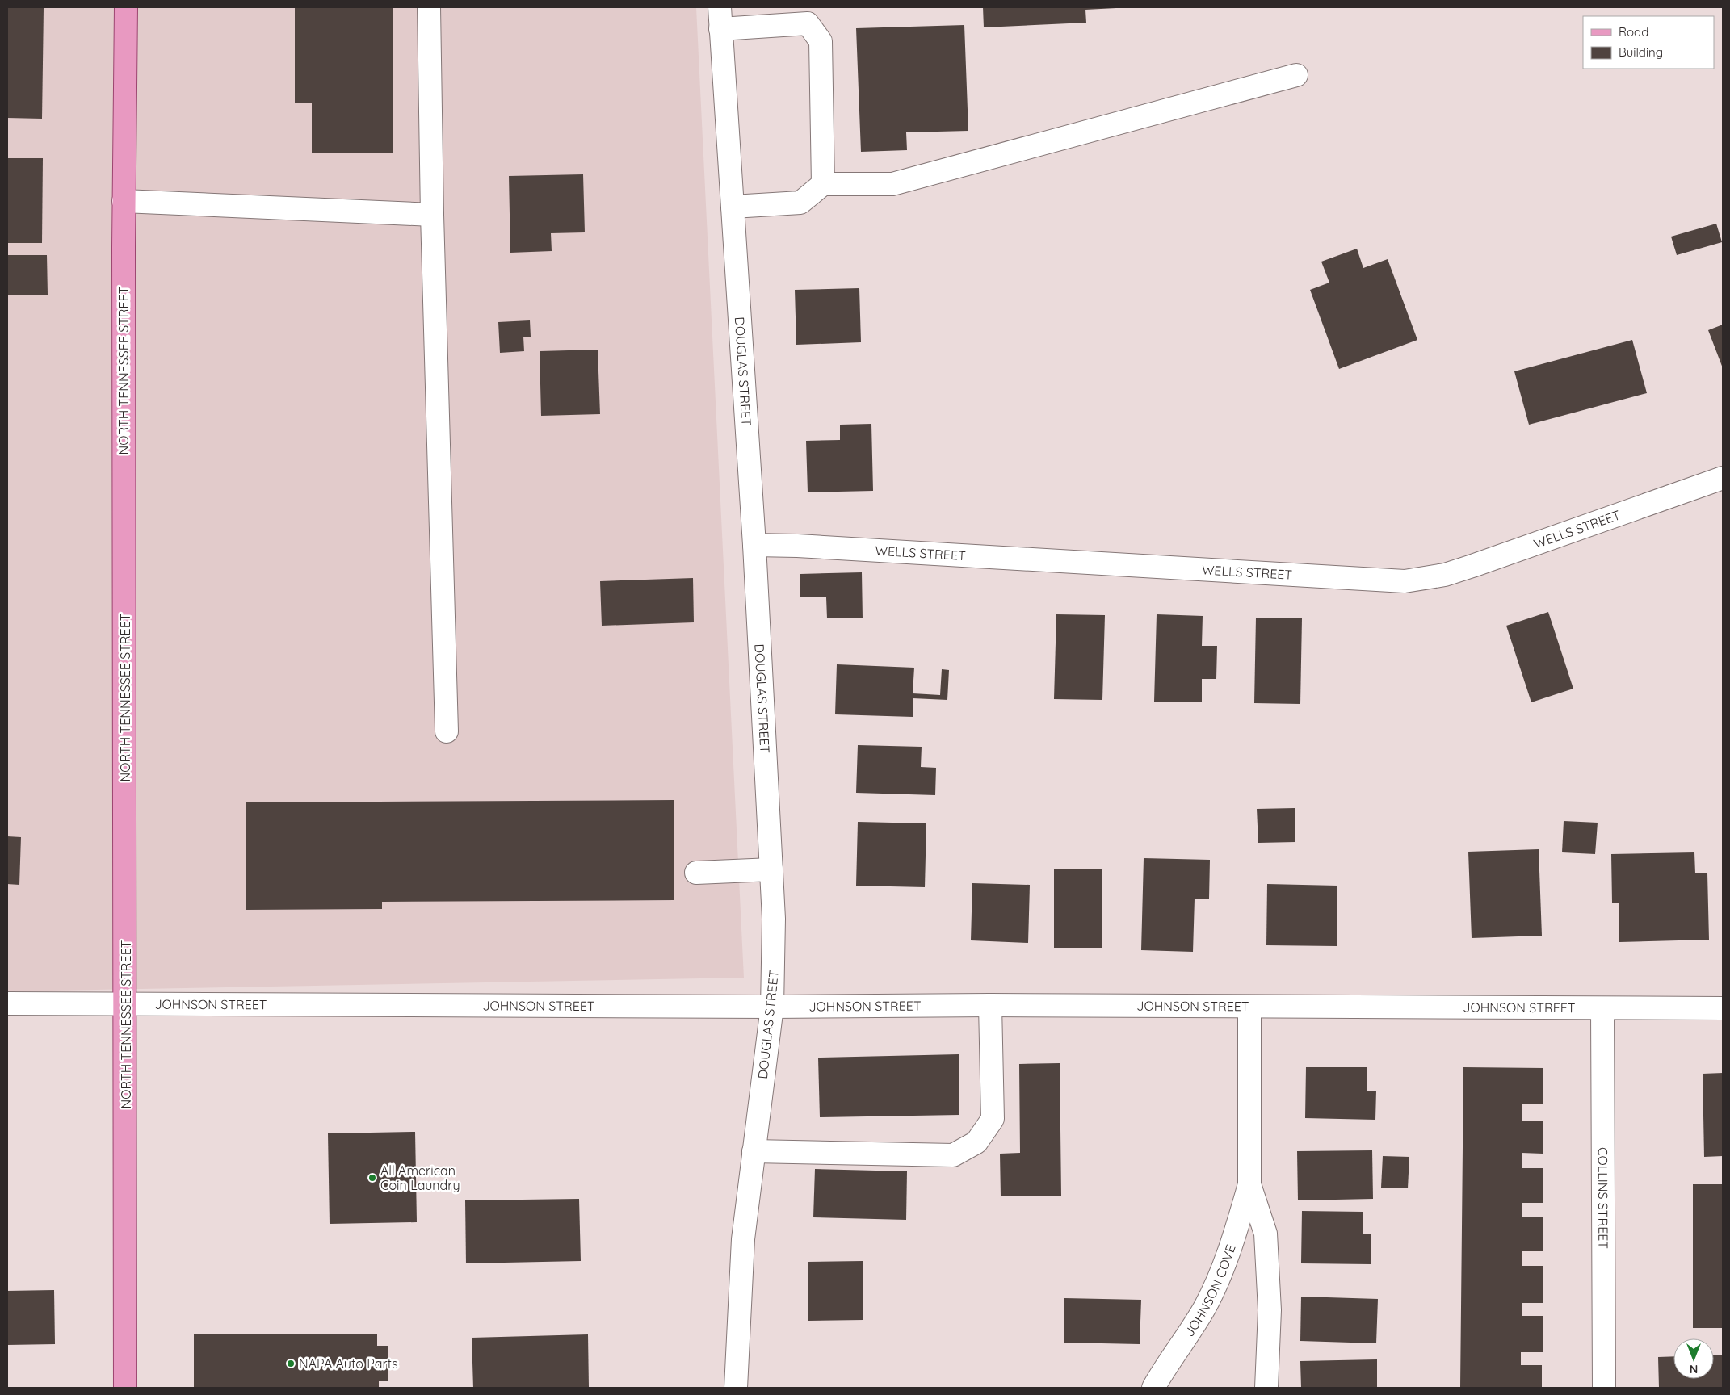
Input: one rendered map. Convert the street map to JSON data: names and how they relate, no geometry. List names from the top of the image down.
{
  "streets": {
    "main road": ["NORTH TENNESSEE STREET"],
    "street": [
      "DOUGLAS STREET",
      "WELLS STREET",
      "JOHNSON STREET",
      "COLLINS STREET",
      "JOHNSON COVE"
    ]
  },
  "crossings": [
    ["NORTH TENNESSEE STREET", "JOHNSON STREET"],
    ["DOUGLAS STREET", "WELLS STREET"],
    ["DOUGLAS STREET", "JOHNSON STREET"],
    ["JOHNSON STREET", "COLLINS STREET"],
    ["JOHNSON STREET", "JOHNSON COVE"]
  ],
  "places": ["All American Coin Laundry", "NAPA Auto Parts"],
  "legend": ["Road", "Building"],
  "north": "bottom"
}
